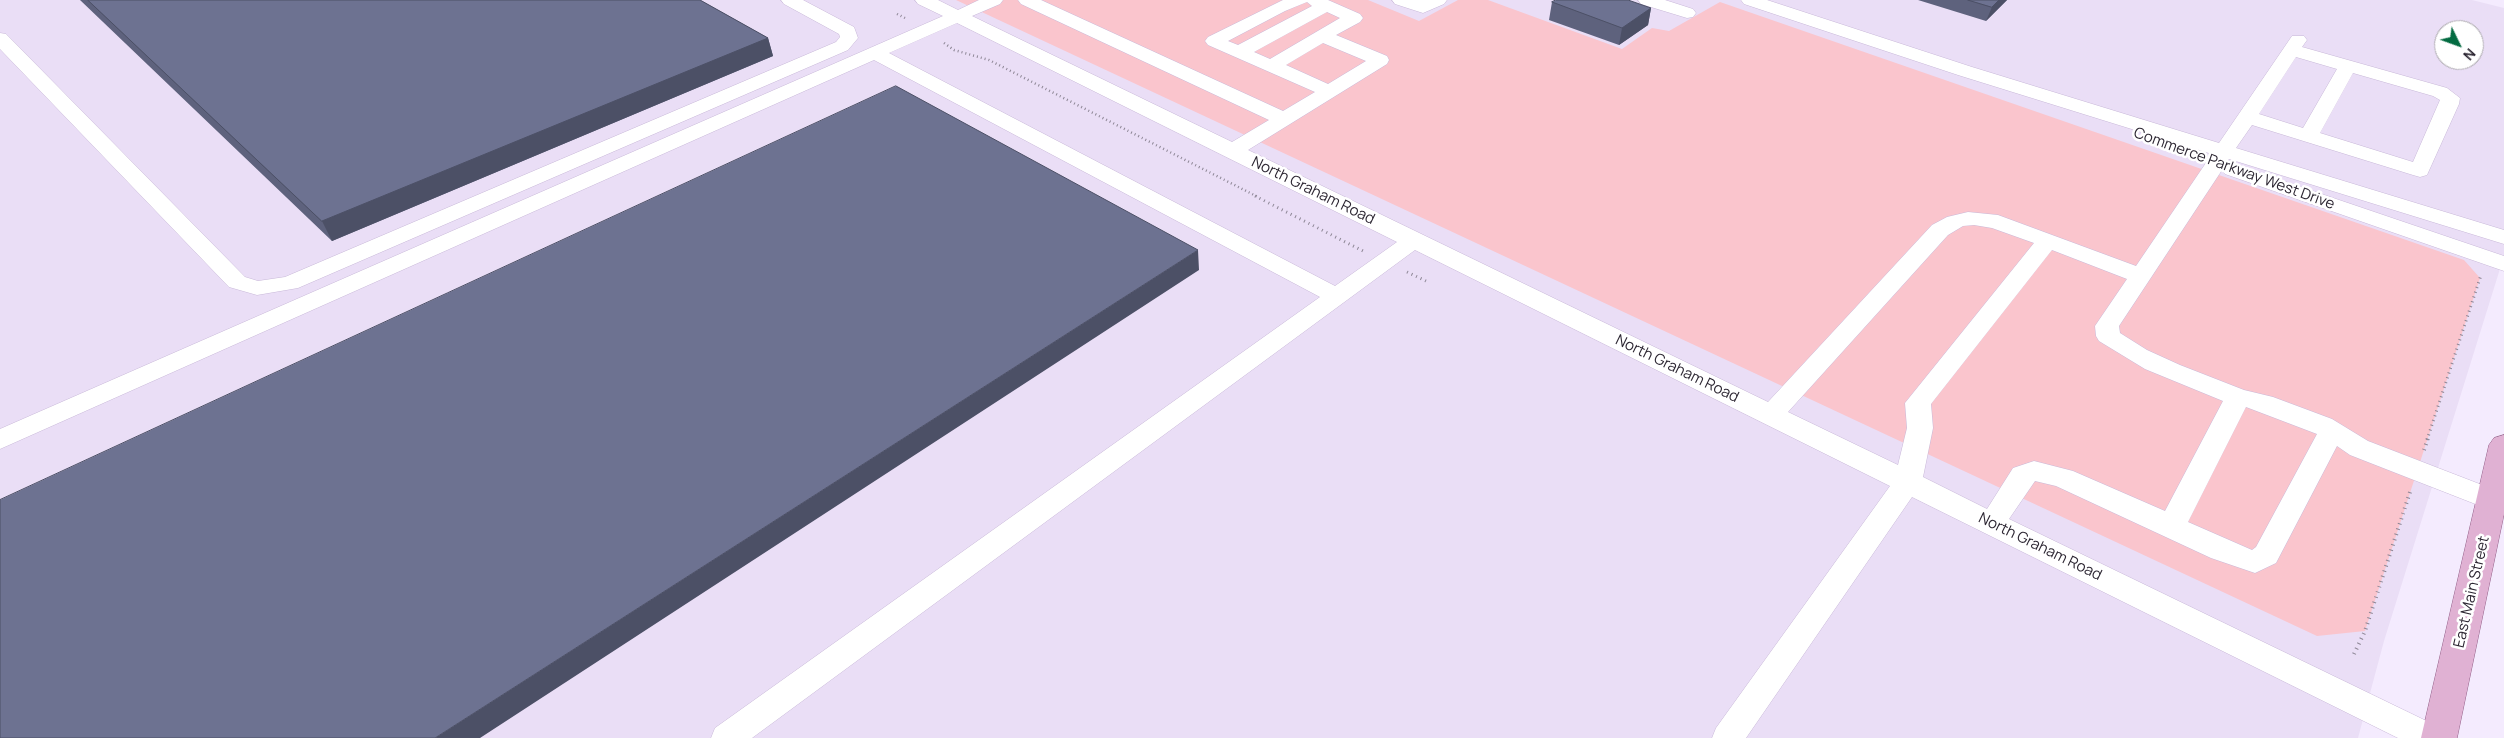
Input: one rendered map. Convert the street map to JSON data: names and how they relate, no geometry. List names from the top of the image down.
{
  "streets": {
    "main road": ["East Main Street"],
    "street": ["Commerce Parkway West Drive", "North Graham Road"]
  },
  "north": "bottom right"
}
